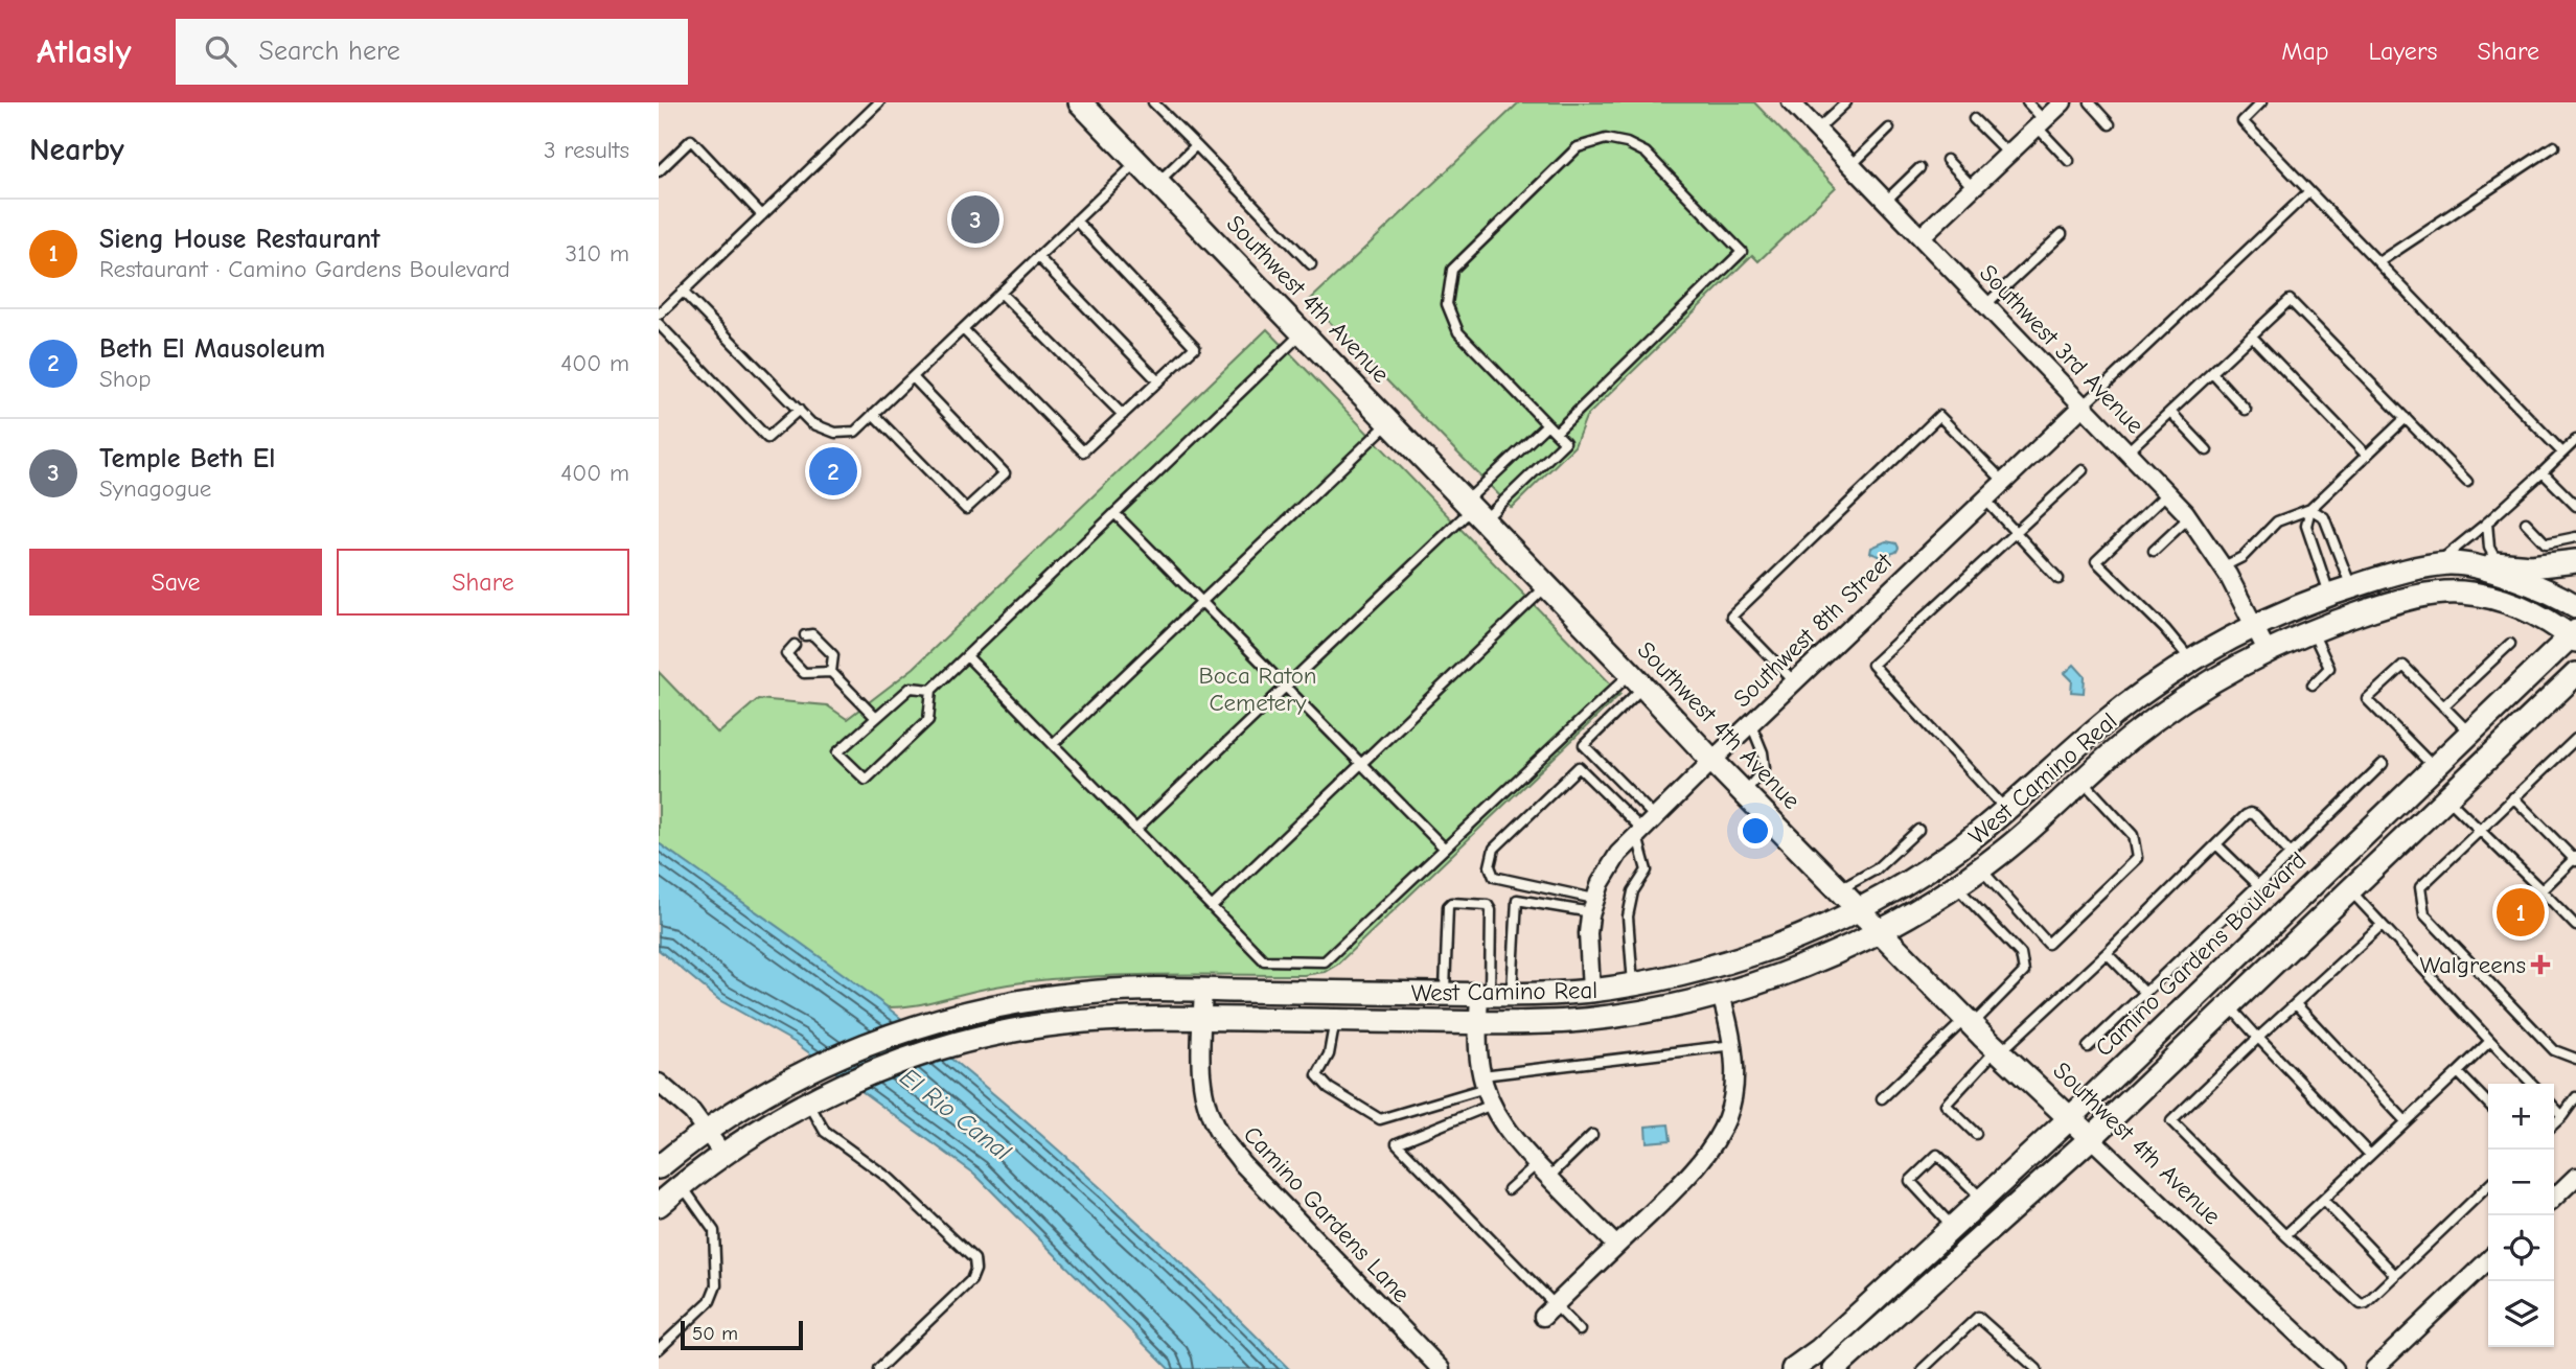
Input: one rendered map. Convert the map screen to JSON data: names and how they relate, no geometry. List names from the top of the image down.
{
  "streets": {
    "street": [
      "Southwest 4th Avenue",
      "Southwest 3rd Avenue",
      "Southwest 8th Street",
      "West Camino Real",
      "Camino Gardens Boulevard",
      "Camino Gardens Lane"
    ]
  },
  "crossings": [
    ["Southwest 4th Avenue", "Southwest 8th Street"],
    ["Southwest 4th Avenue", "West Camino Real"],
    ["Southwest 4th Avenue", "Camino Gardens Boulevard"],
    ["Southwest 3rd Avenue", "Southwest 8th Street"],
    ["Southwest 3rd Avenue", "West Camino Real"],
    ["Southwest 8th Street", "West Camino Real"],
    ["West Camino Real", "Camino Gardens Boulevard"],
    ["West Camino Real", "Camino Gardens Lane"]
  ],
  "water": ["El Rio Canal"],
  "parks": ["Boca Raton Cemetery"],
  "places": {
    "health": ["Walgreens"]
  },
  "scale_bar": "50 m",
  "page": {
    "header": "Atlasly",
    "search": "Search here",
    "nav": ["Map", "Layers", "Share"],
    "heading": ["Nearby", "3 results"],
    "pins": ["3", "2", "1"],
    "list": [
      {
        "mark": "1",
        "name": "Sieng House Restaurant",
        "note": "Restaurant · Camino Gardens Boulevard",
        "value": "310 m"
      },
      {
        "mark": "2",
        "name": "Beth El Mausoleum",
        "note": "Shop",
        "value": "400 m"
      },
      {
        "mark": "3",
        "name": "Temple Beth El",
        "note": "Synagogue",
        "value": "400 m"
      }
    ],
    "buttons": ["Save", "Share"],
    "map_buttons": ["+", "−"],
    "scale": "50 m"
  }
}
